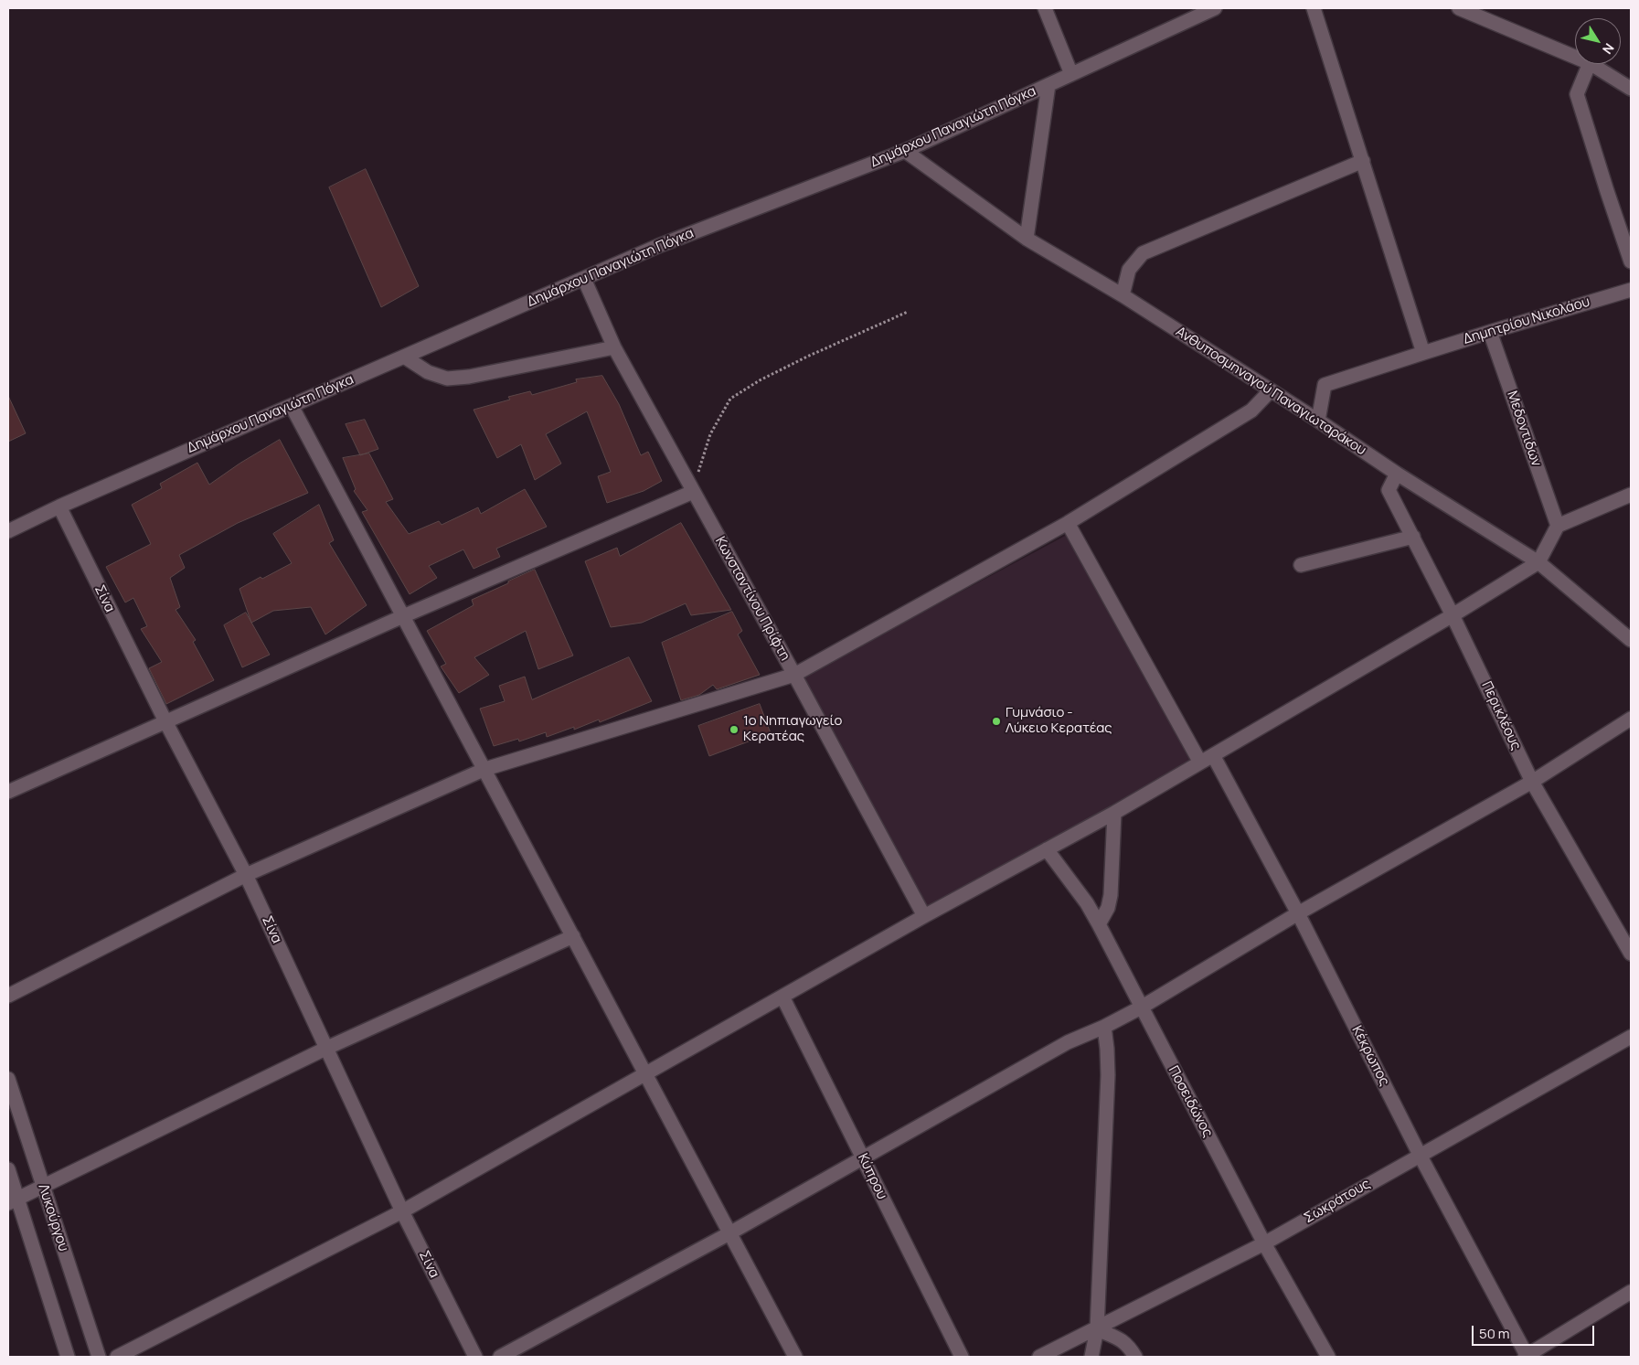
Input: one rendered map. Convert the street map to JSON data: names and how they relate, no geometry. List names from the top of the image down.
{
  "streets": {
    "street": [
      "Δημάρχου Παναγιώτη Πόγκα",
      "Δημητρίου Νικολάου",
      "Ανθυποσμηναγού Παναγιωταράκου",
      "Μεδοντιδων",
      "Σίνα",
      "Κωνσταντίνου Πρίφτη",
      "Περικλέους",
      "Κέκρωπος",
      "Ποσειδώνος",
      "Κύπρου",
      "Σωκράτους",
      "Λυκούργου"
    ]
  },
  "crossings": [
    ["Δημάρχου Παναγιώτη Πόγκα", "Ανθυποσμηναγού Παναγιωταράκου"],
    ["Δημάρχου Παναγιώτη Πόγκα", "Σίνα"],
    ["Δημάρχου Παναγιώτη Πόγκα", "Κωνσταντίνου Πρίφτη"],
    ["Δημητρίου Νικολάου", "Ανθυποσμηναγού Παναγιωταράκου"],
    ["Δημητρίου Νικολάου", "Μεδοντιδων"],
    ["Ανθυποσμηναγού Παναγιωταράκου", "Περικλέους"],
    ["Κέκρωπος", "Σωκράτους"],
    ["Ποσειδώνος", "Σωκράτους"]
  ],
  "places": ["Γυμνάσιο - Λύκειο Κερατέας", "1ο Νηπιαγωγείο Κερατέας"],
  "scale_bar": "50 m",
  "north": "bottom right"
}
